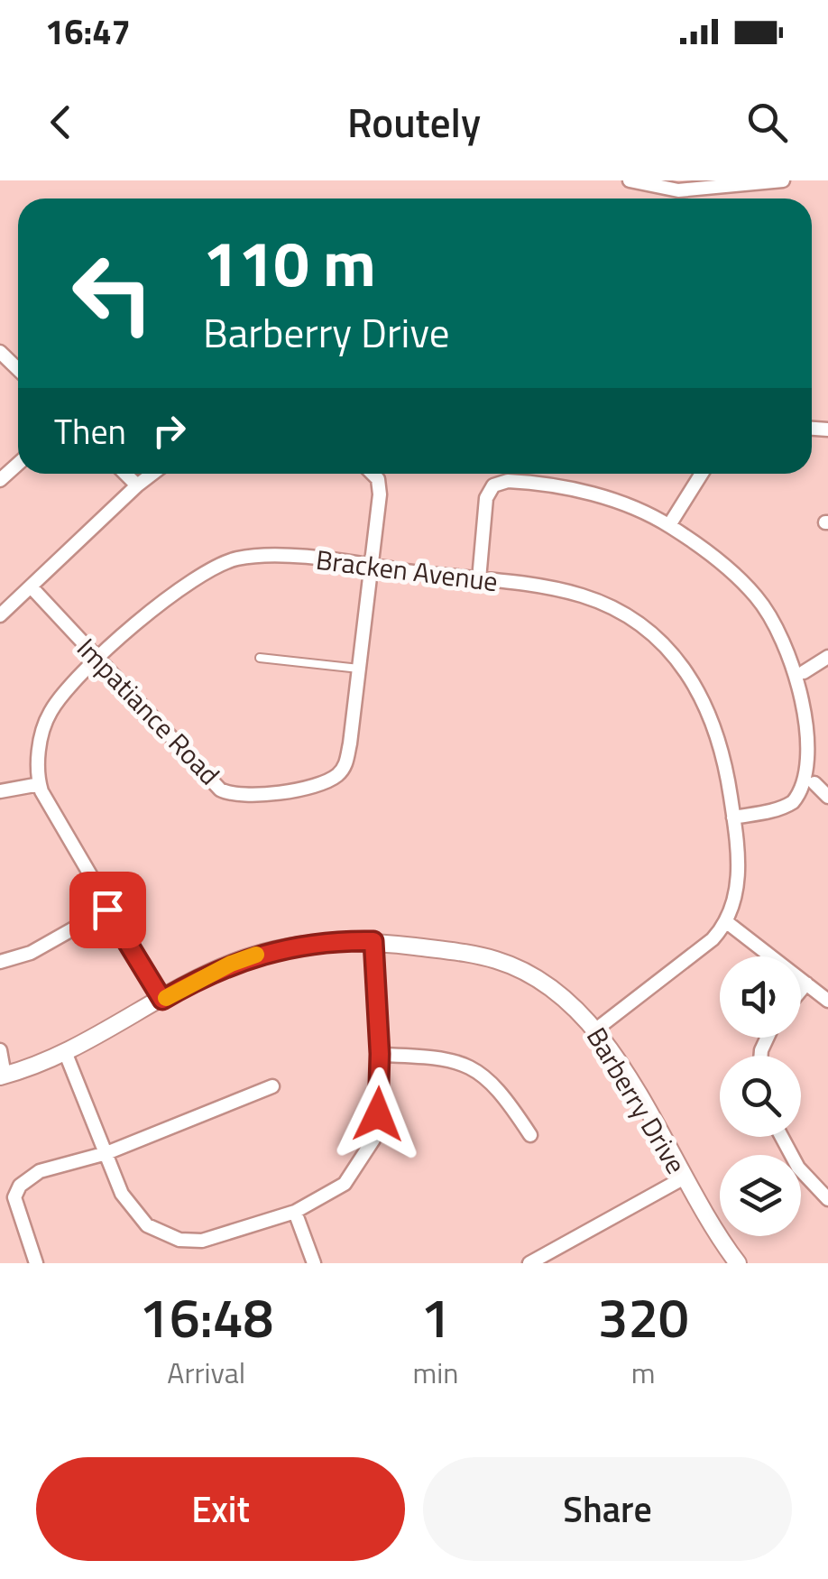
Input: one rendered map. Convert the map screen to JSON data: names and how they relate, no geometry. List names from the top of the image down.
{
  "streets": {
    "street": ["Bracken Avenue", "Impatiance Road", "Barberry Drive"]
  },
  "crossings": [
    ["Bracken Avenue", "Impatiance Road"]
  ],
  "page": {
    "status": "16:47",
    "header": "Routely",
    "turn": ["110 m", "Barberry Drive"],
    "then": "Then",
    "eta": [
      "16:48",
      "Arrival",
      "1",
      "min",
      "320",
      "m"
    ],
    "buttons": ["Exit", "Share"]
  }
}
